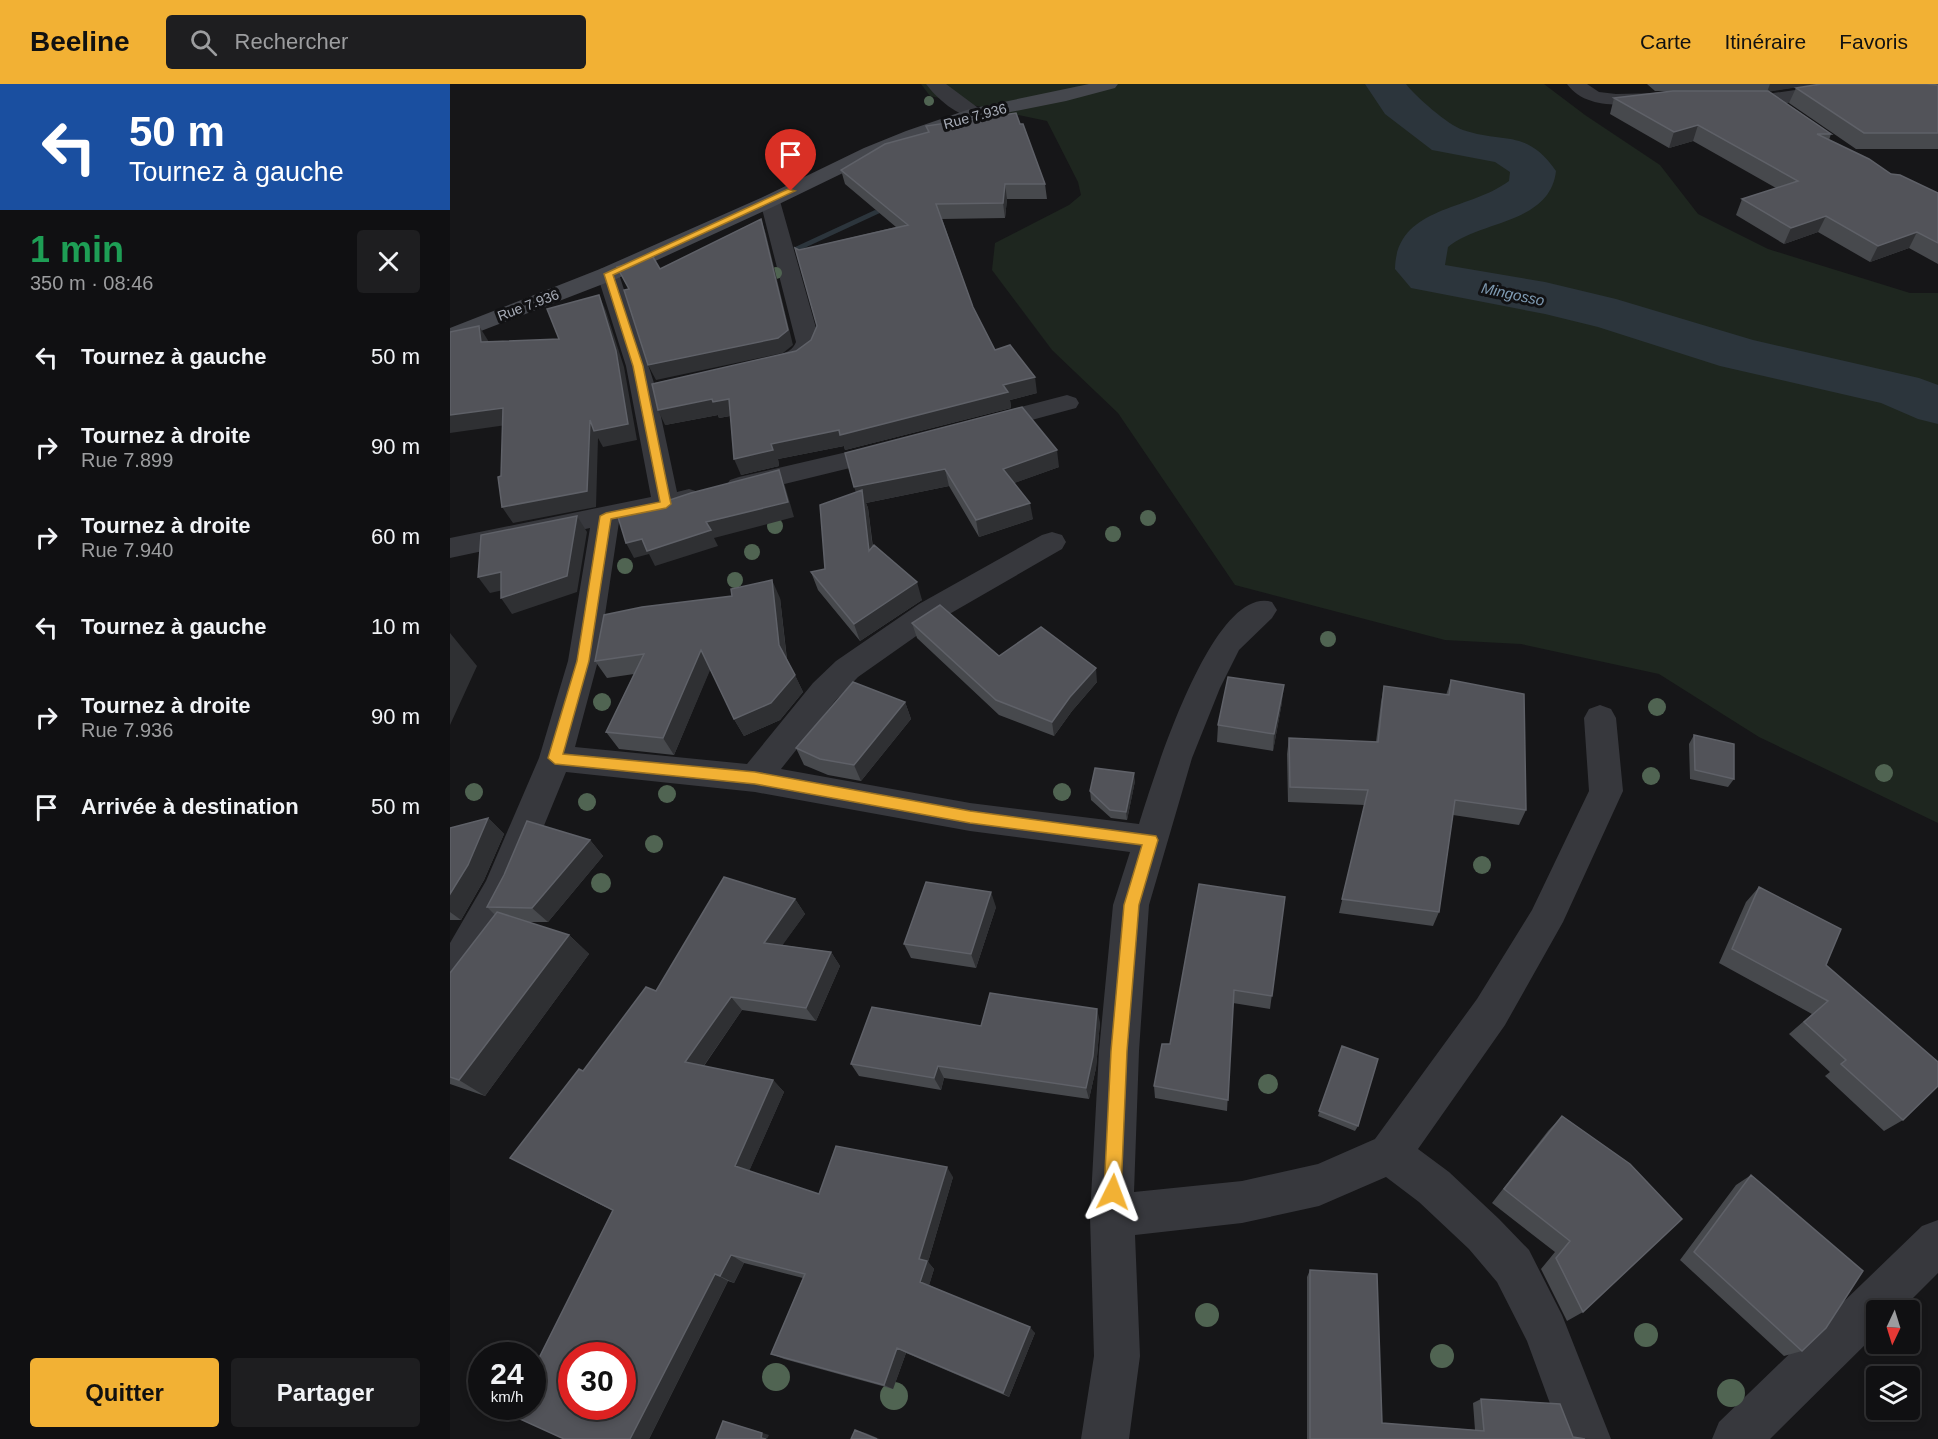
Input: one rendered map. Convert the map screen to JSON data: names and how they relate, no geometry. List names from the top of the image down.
{
  "streets": {
    "street": ["Rue 7.936"]
  },
  "water": ["Mingosso"],
  "north": "bottom",
  "page": {
    "header": "Beeline",
    "search": "Rechercher",
    "nav": ["Carte", "Itinéraire", "Favoris"],
    "turn": ["50 m", "Tournez à gauche"],
    "heading": ["1 min", "350 m · 08:46"],
    "list": [
      {
        "name": "Tournez à gauche",
        "value": "50 m"
      },
      {
        "name": "Tournez à droite",
        "note": "Rue 7.899",
        "value": "90 m"
      },
      {
        "name": "Tournez à droite",
        "note": "Rue 7.940",
        "value": "60 m"
      },
      {
        "name": "Tournez à gauche",
        "value": "10 m"
      },
      {
        "name": "Tournez à droite",
        "note": "Rue 7.936",
        "value": "90 m"
      },
      {
        "name": "Arrivée à destination",
        "value": "50 m"
      }
    ],
    "speed": "24 km/h",
    "limit": "30",
    "buttons": ["Quitter", "Partager"]
  }
}
